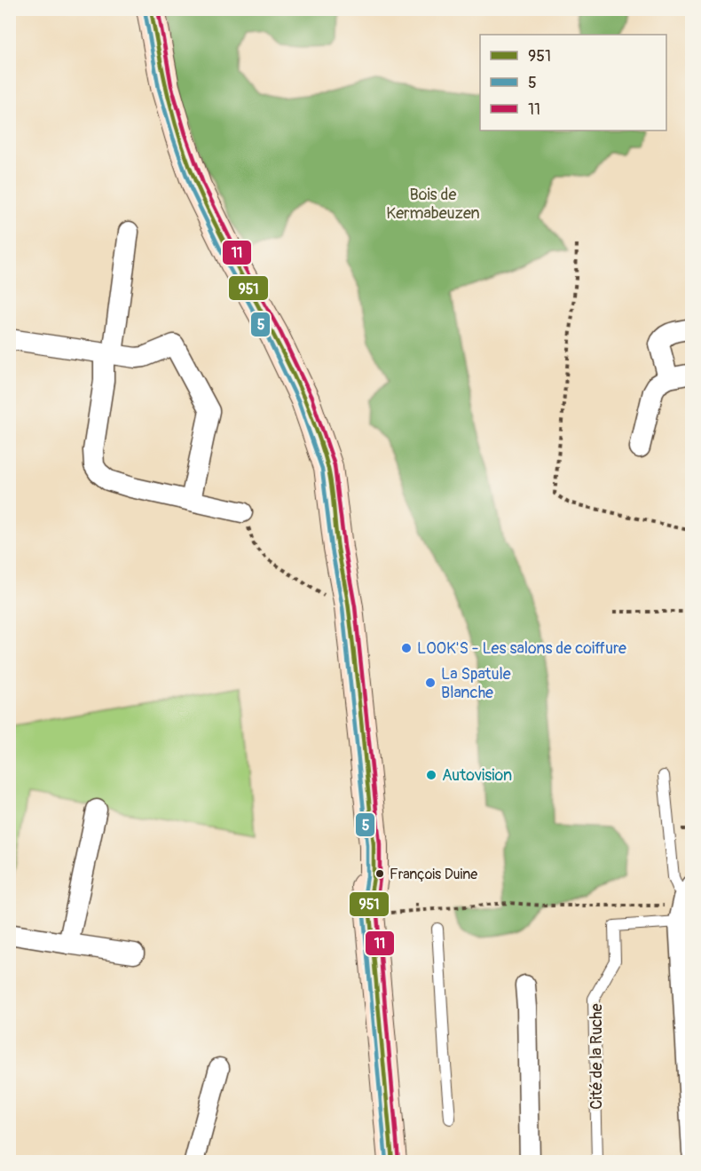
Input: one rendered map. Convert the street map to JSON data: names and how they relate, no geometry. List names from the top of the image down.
{
  "streets": {
    "lane": ["Cité de la Ruche"]
  },
  "parks": ["Bois de Kermabeuzen"],
  "places": [
    "LOOK'S - Les salons de coiffure",
    "La Spatule Blanche",
    "Autovision",
    "François Duine"
  ],
  "lines": ["transit line 951", "transit line 11", "transit line 5"],
  "legend": ["951", "5", "11"]
}
